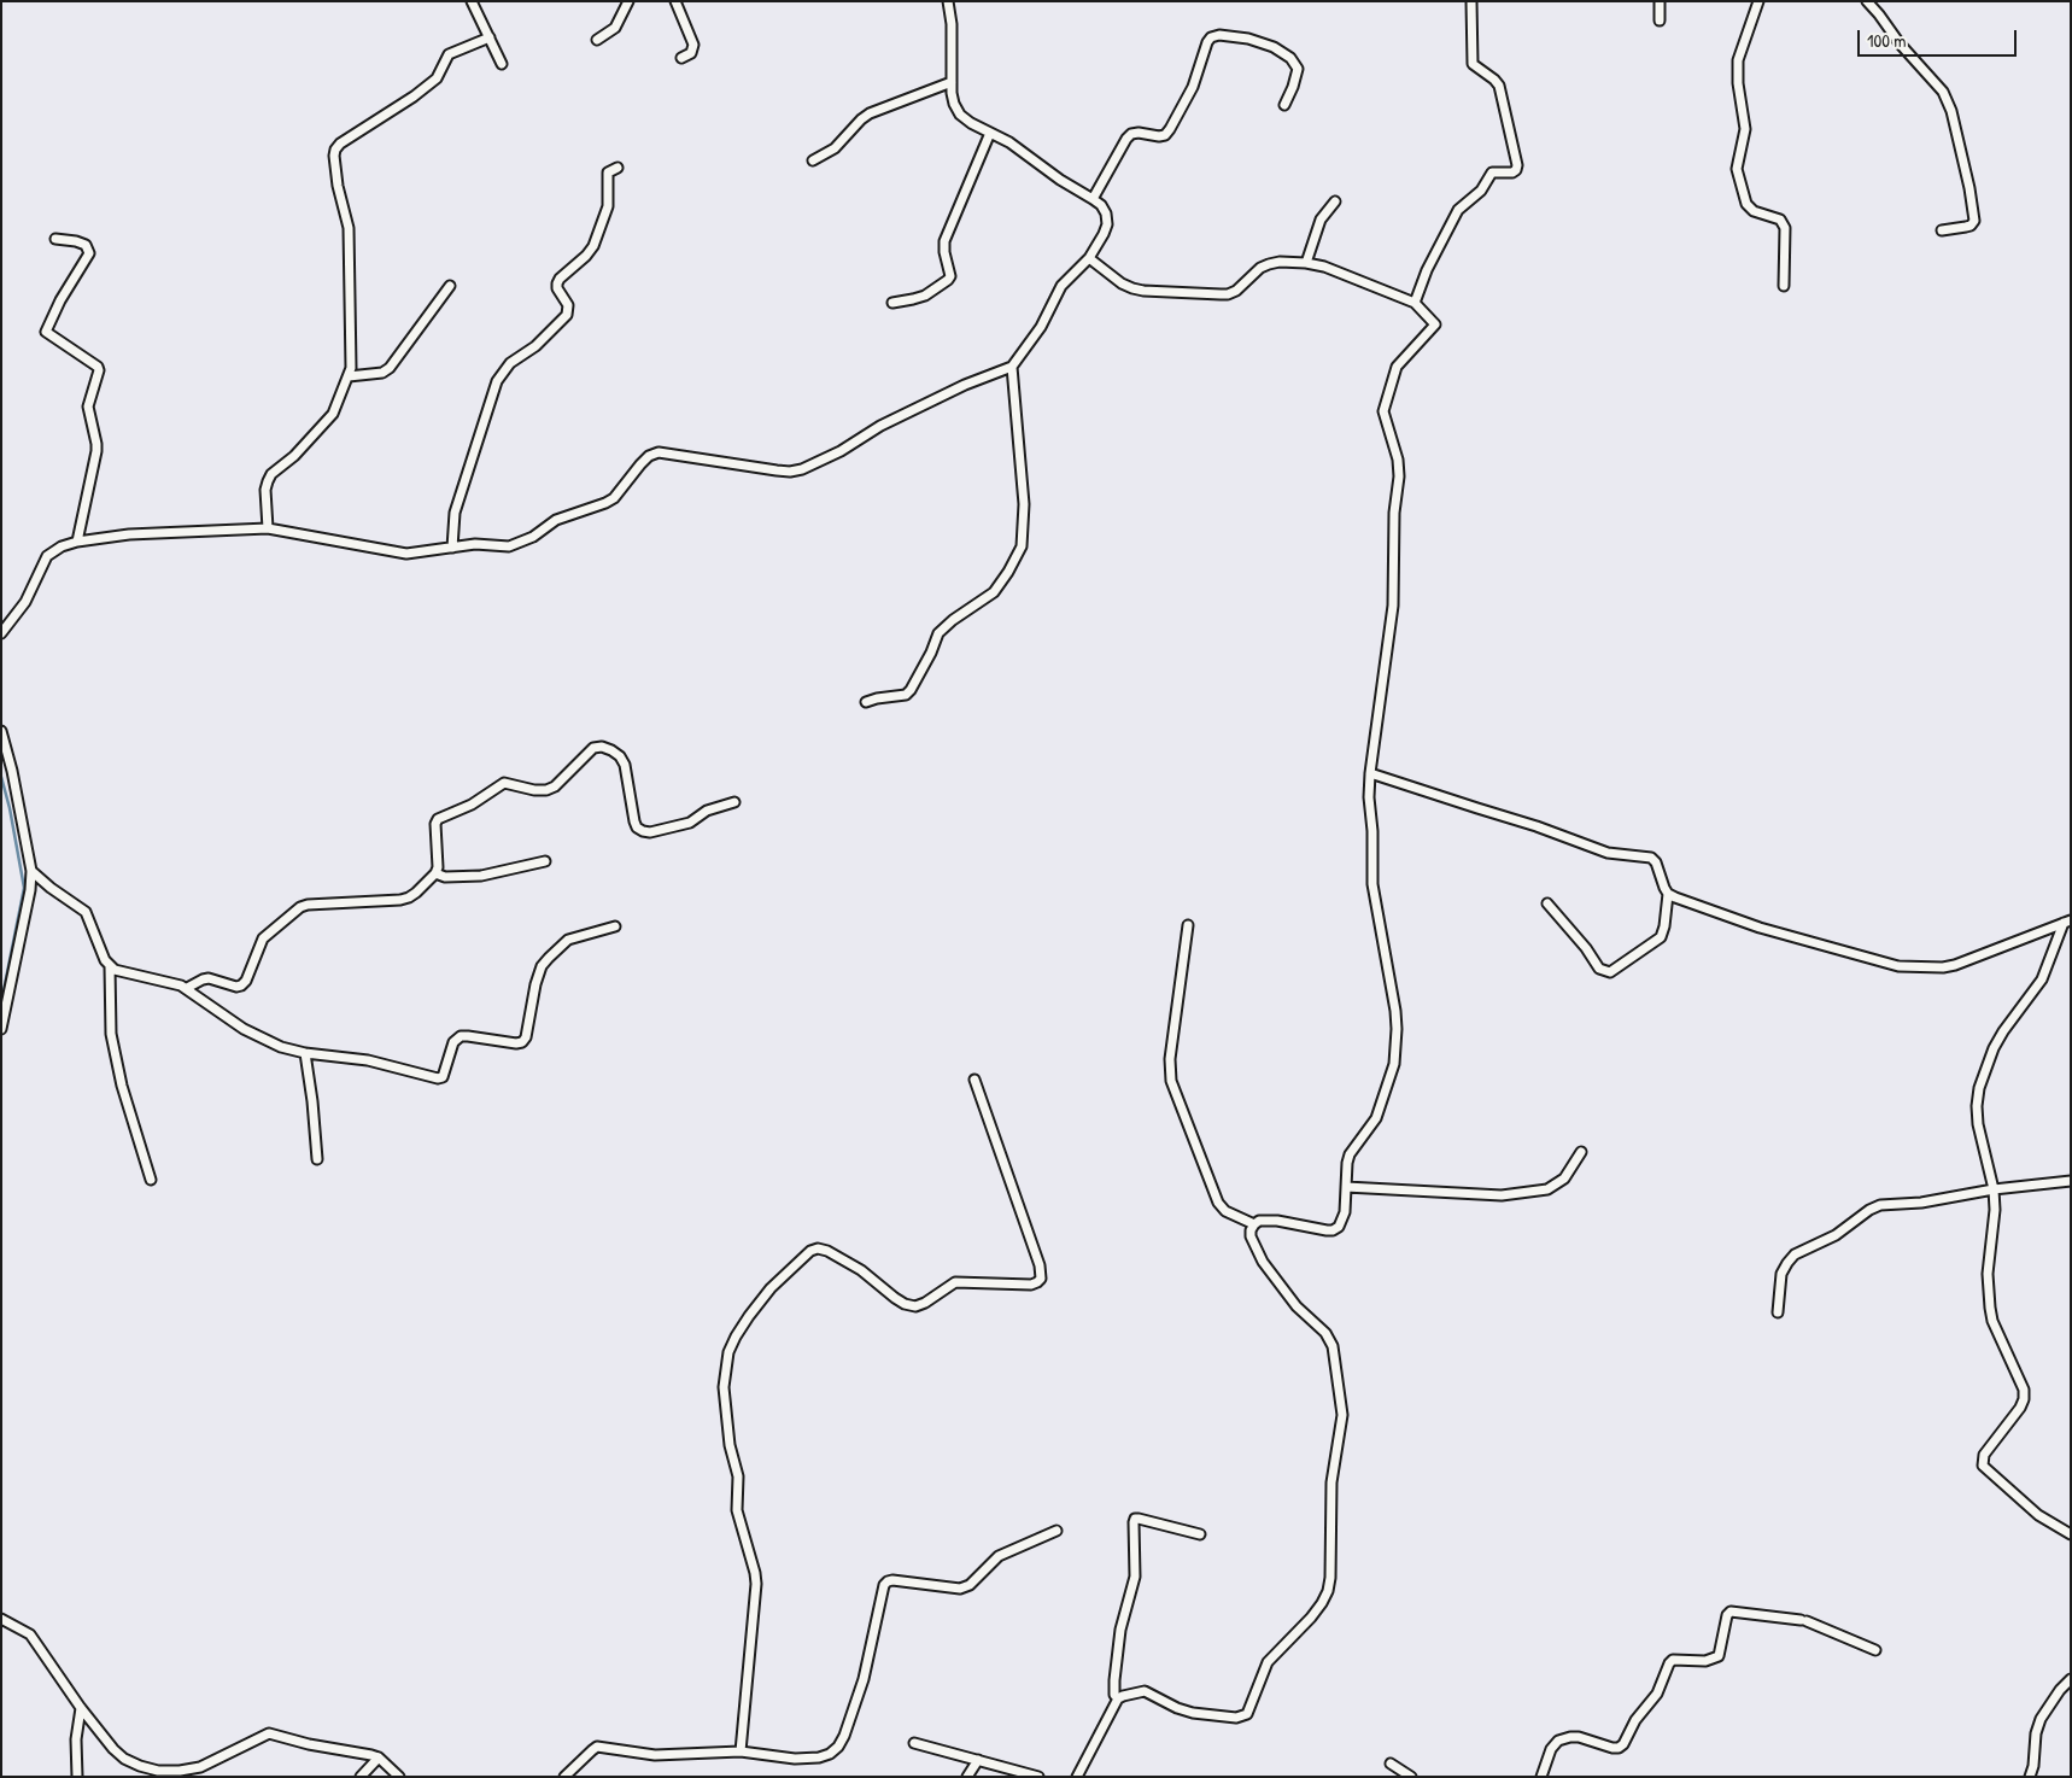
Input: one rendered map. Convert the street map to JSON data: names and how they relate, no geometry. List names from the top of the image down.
{
  "scale_bar": "100 m"
}
